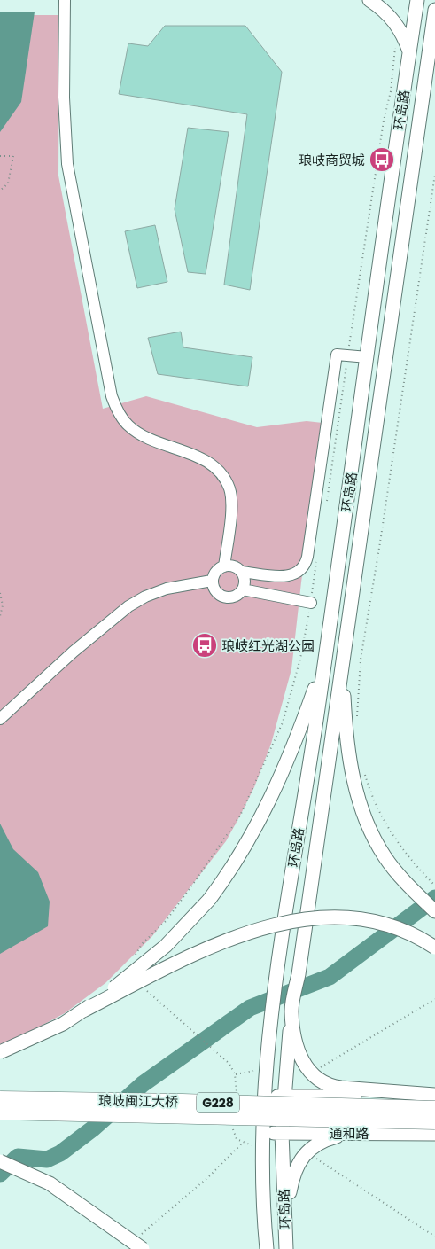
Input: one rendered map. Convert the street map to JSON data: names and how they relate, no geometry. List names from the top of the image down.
{
  "streets": {
    "highway": ["琅岐闽江大桥", "G228"],
    "main road": ["环岛路", "通和路"]
  },
  "crossings": [
    ["环岛路", "通和路"]
  ],
  "places": {
    "bus stop": ["琅岐商贸城", "琅岐红光湖公园"]
  }
}
